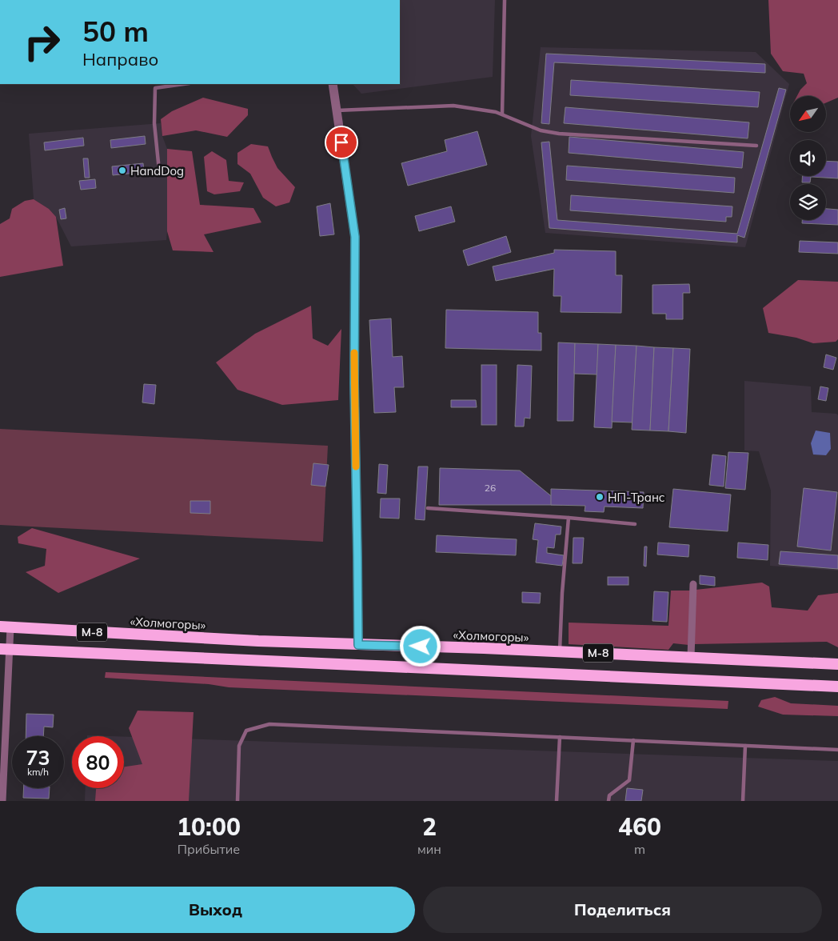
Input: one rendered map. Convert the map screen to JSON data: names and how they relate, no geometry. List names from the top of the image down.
{
  "streets": {
    "highway": ["«Холмогоры»", "М-8"]
  },
  "places": ["HandDog", "НП-Транс"],
  "house_numbers": ["26"],
  "north": "bottom left",
  "page": {
    "turn": ["50 m", "Направо"],
    "speed": "73 km/h",
    "limit": "80",
    "eta": [
      "10:00",
      "Прибытие",
      "2",
      "мин",
      "460",
      "m"
    ],
    "buttons": ["Выход", "Поделиться"]
  }
}
